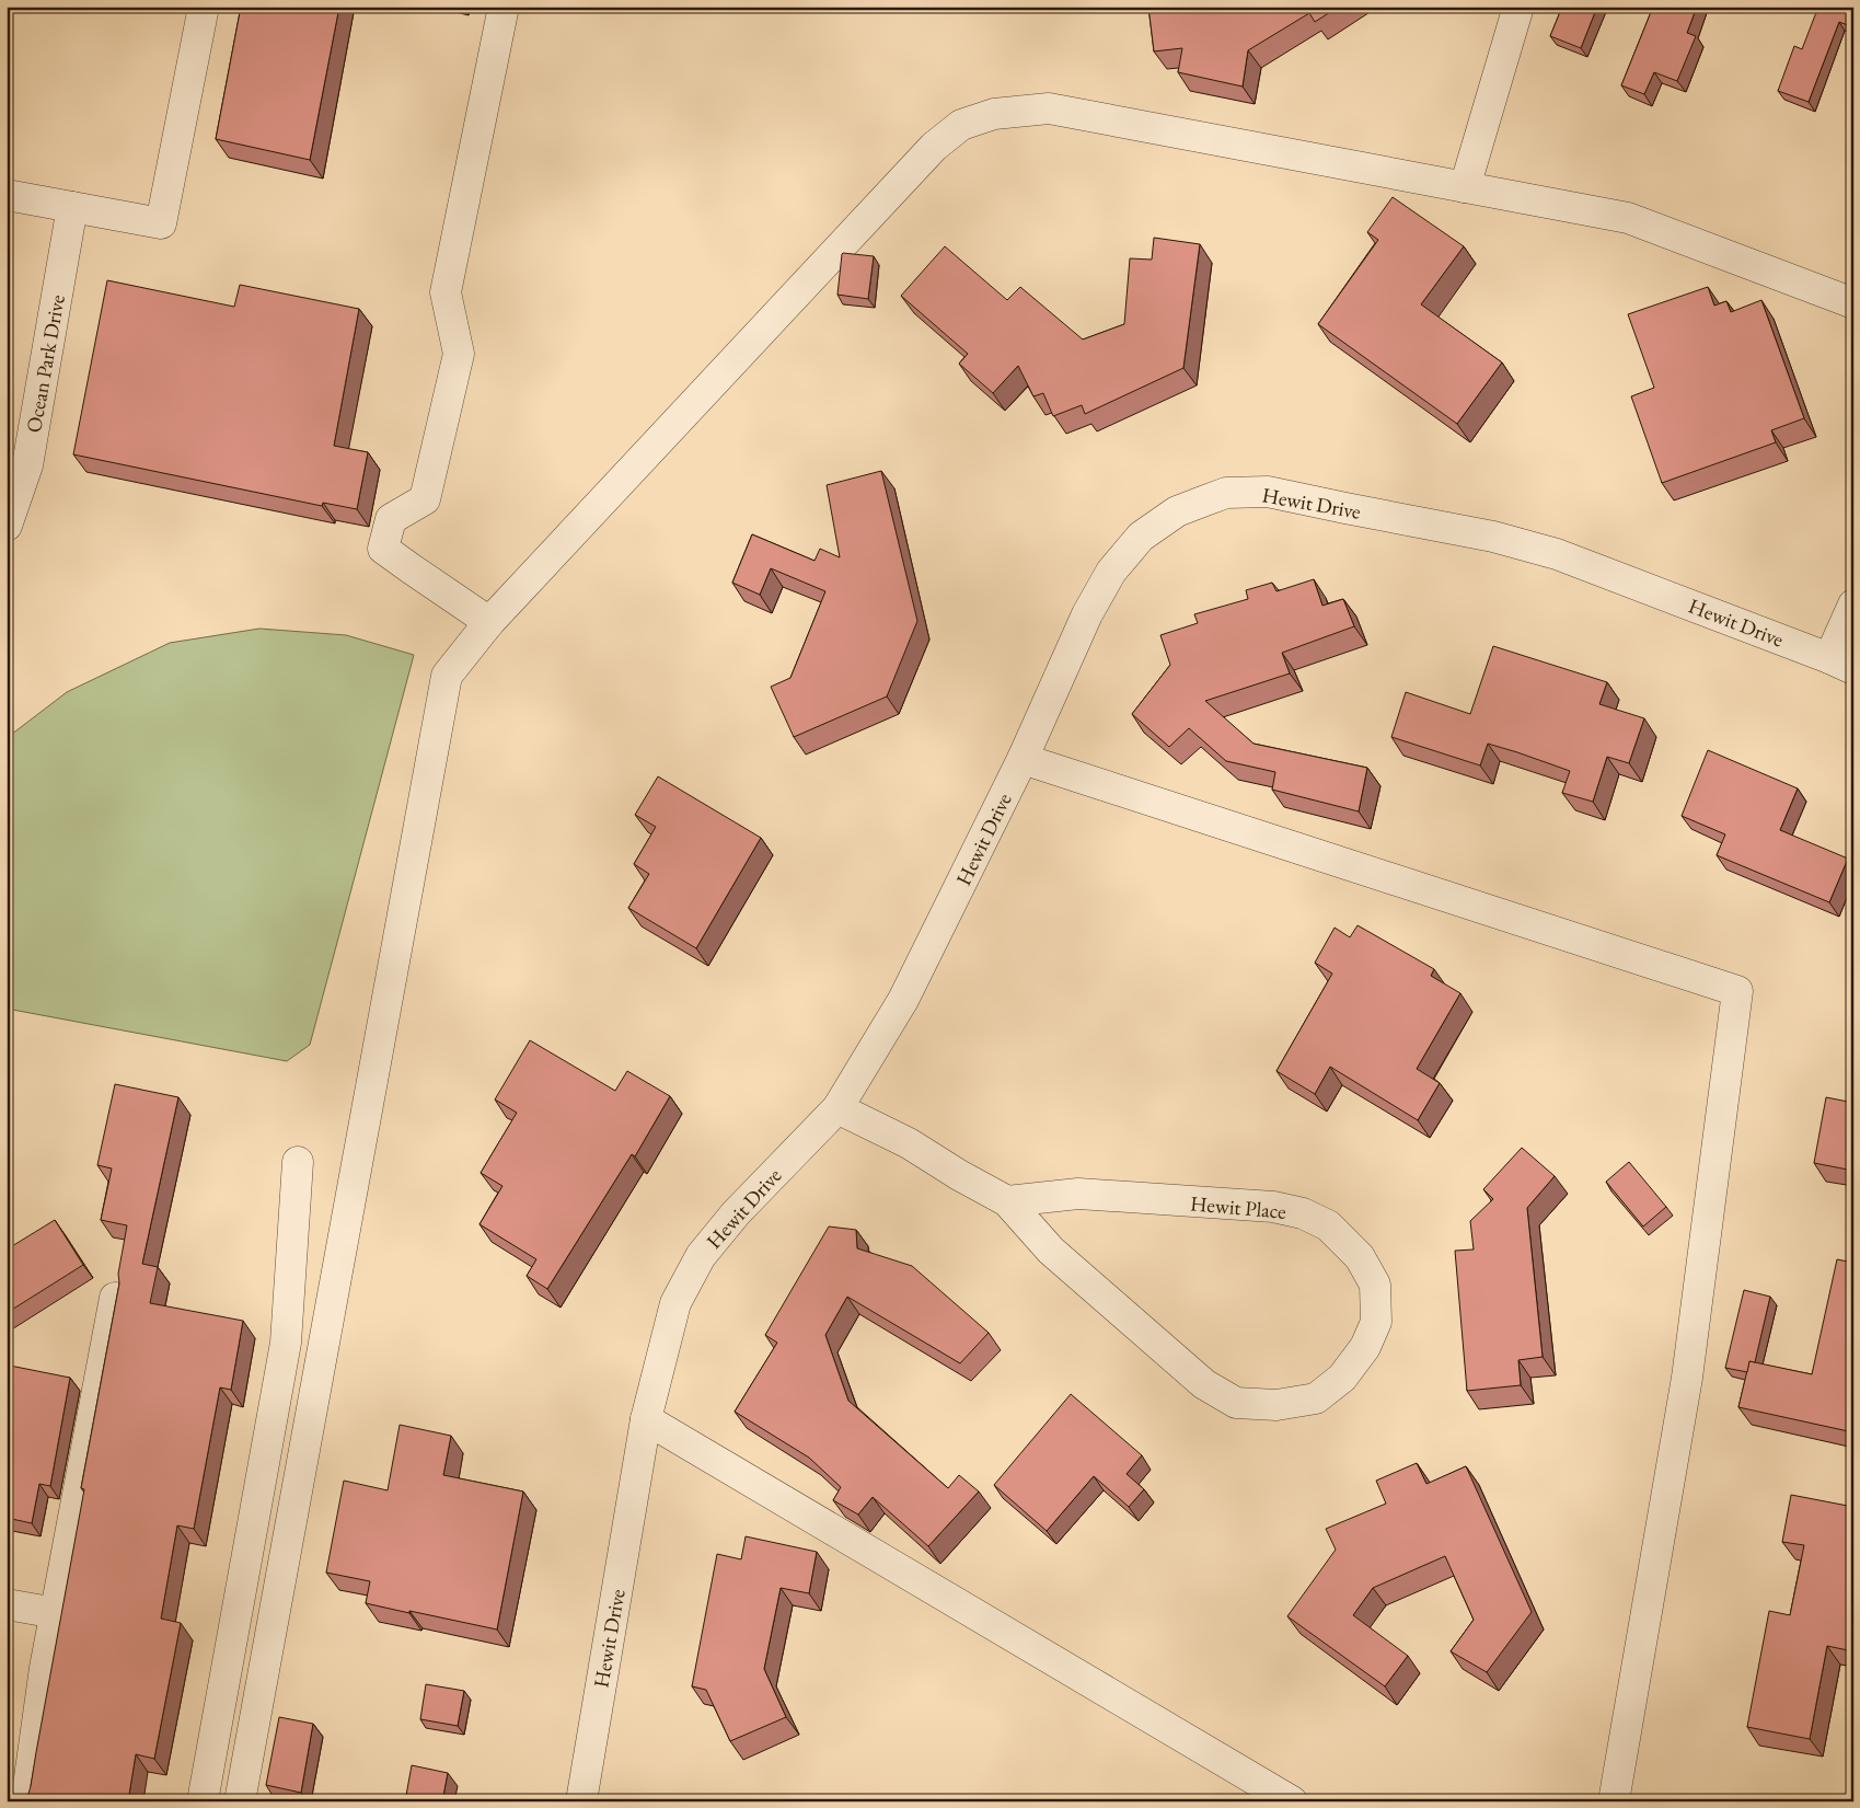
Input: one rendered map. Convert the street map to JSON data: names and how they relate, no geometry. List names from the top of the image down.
{
  "streets": {
    "street": ["Ocean Park Drive", "Hewit Drive", "Hewit Place"]
  },
  "crossings": [
    ["Hewit Drive", "Hewit Place"]
  ]
}
